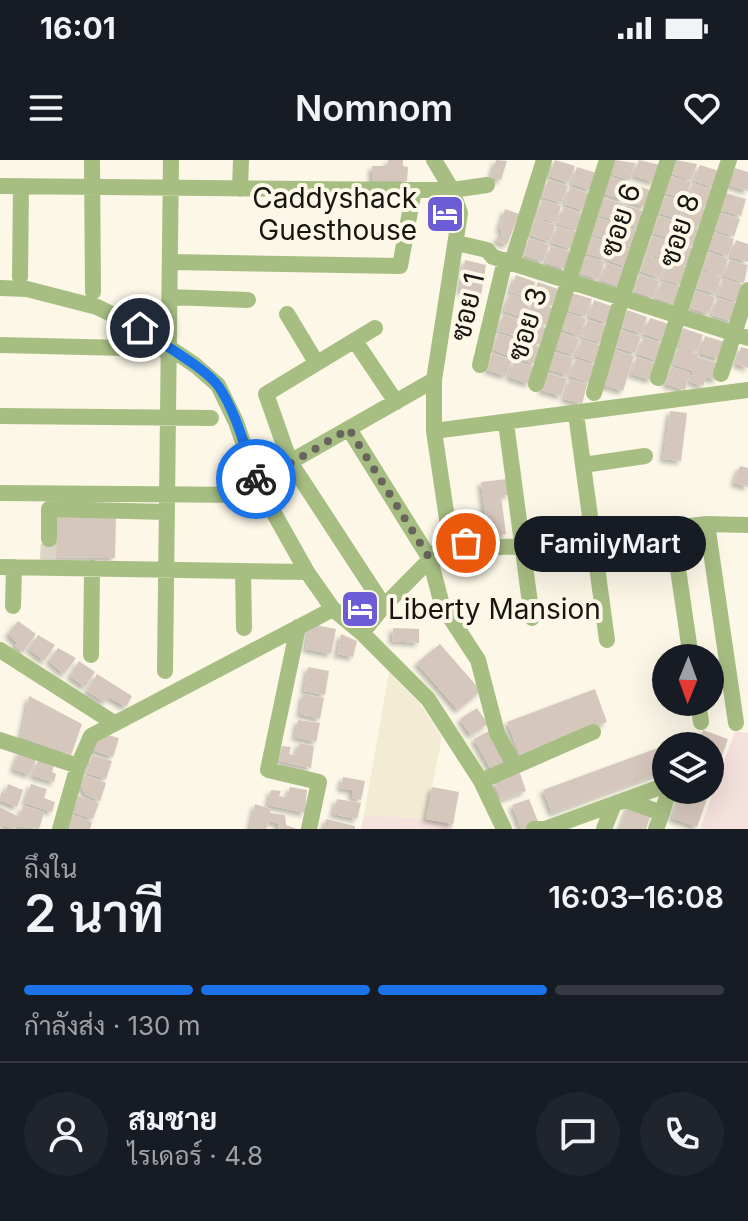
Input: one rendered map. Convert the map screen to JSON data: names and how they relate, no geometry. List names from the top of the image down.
{
  "streets": {
    "street": [
      "ซอย 6",
      "ซอย 8",
      "ซอย 1",
      "ซอย 3"
    ]
  },
  "places": {
    "hotel": ["Caddyshack Guesthouse", "Liberty Mansion"],
    "other": ["FamilyMart"]
  },
  "north": "bottom",
  "page": {
    "status": "16:01",
    "header": "Nomnom",
    "bubble": "FamilyMart",
    "heading": ["2 นาที", "ถึงใน", "16:03–16:08"],
    "panel": ["สมชาย", "ไรเดอร์ · 4.8"],
    "bar": "กำลังส่ง · 130 m"
  }
}
